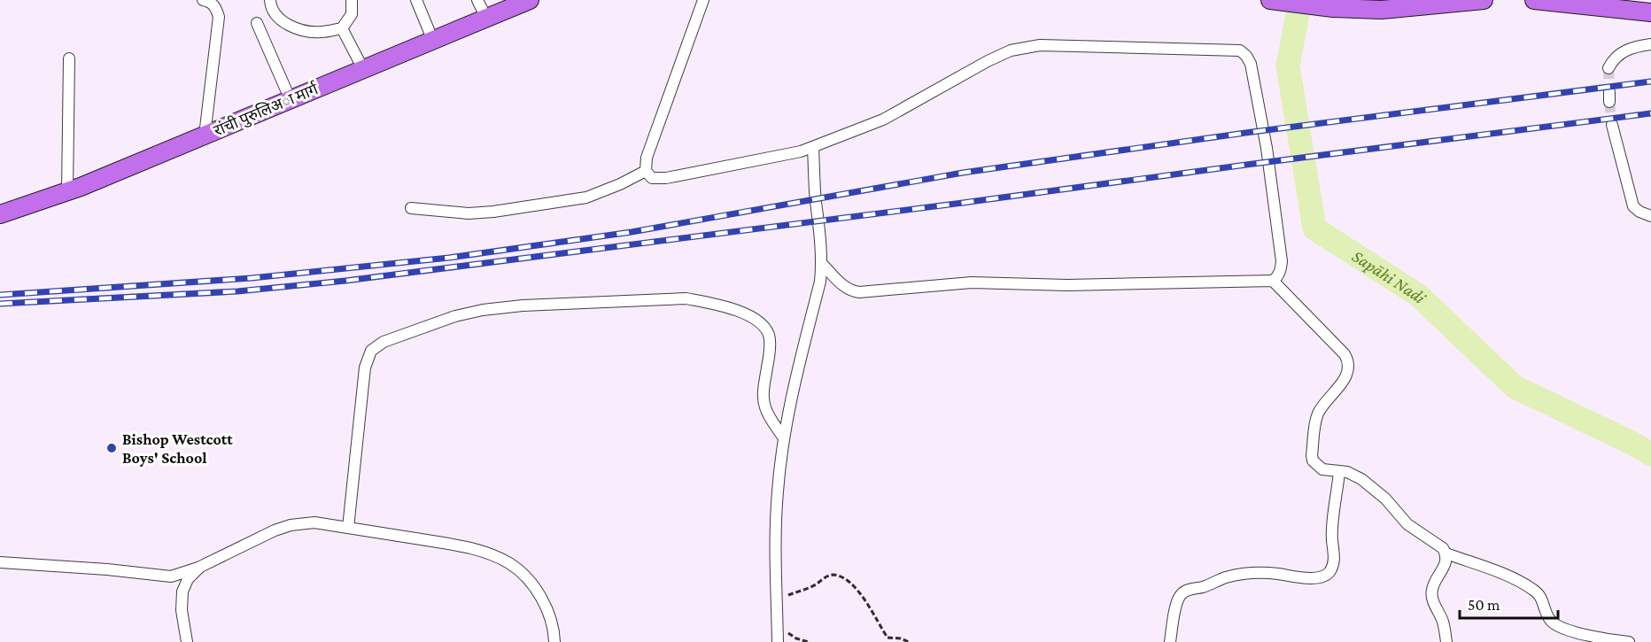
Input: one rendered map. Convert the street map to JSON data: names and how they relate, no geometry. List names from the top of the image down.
{
  "streets": {
    "main road": ["रांची पुरुलिअा मार्ग"]
  },
  "water": ["Sapāhi Nadi"],
  "places": ["Bishop Westcott Boys' School"],
  "scale_bar": "50 m"
}
